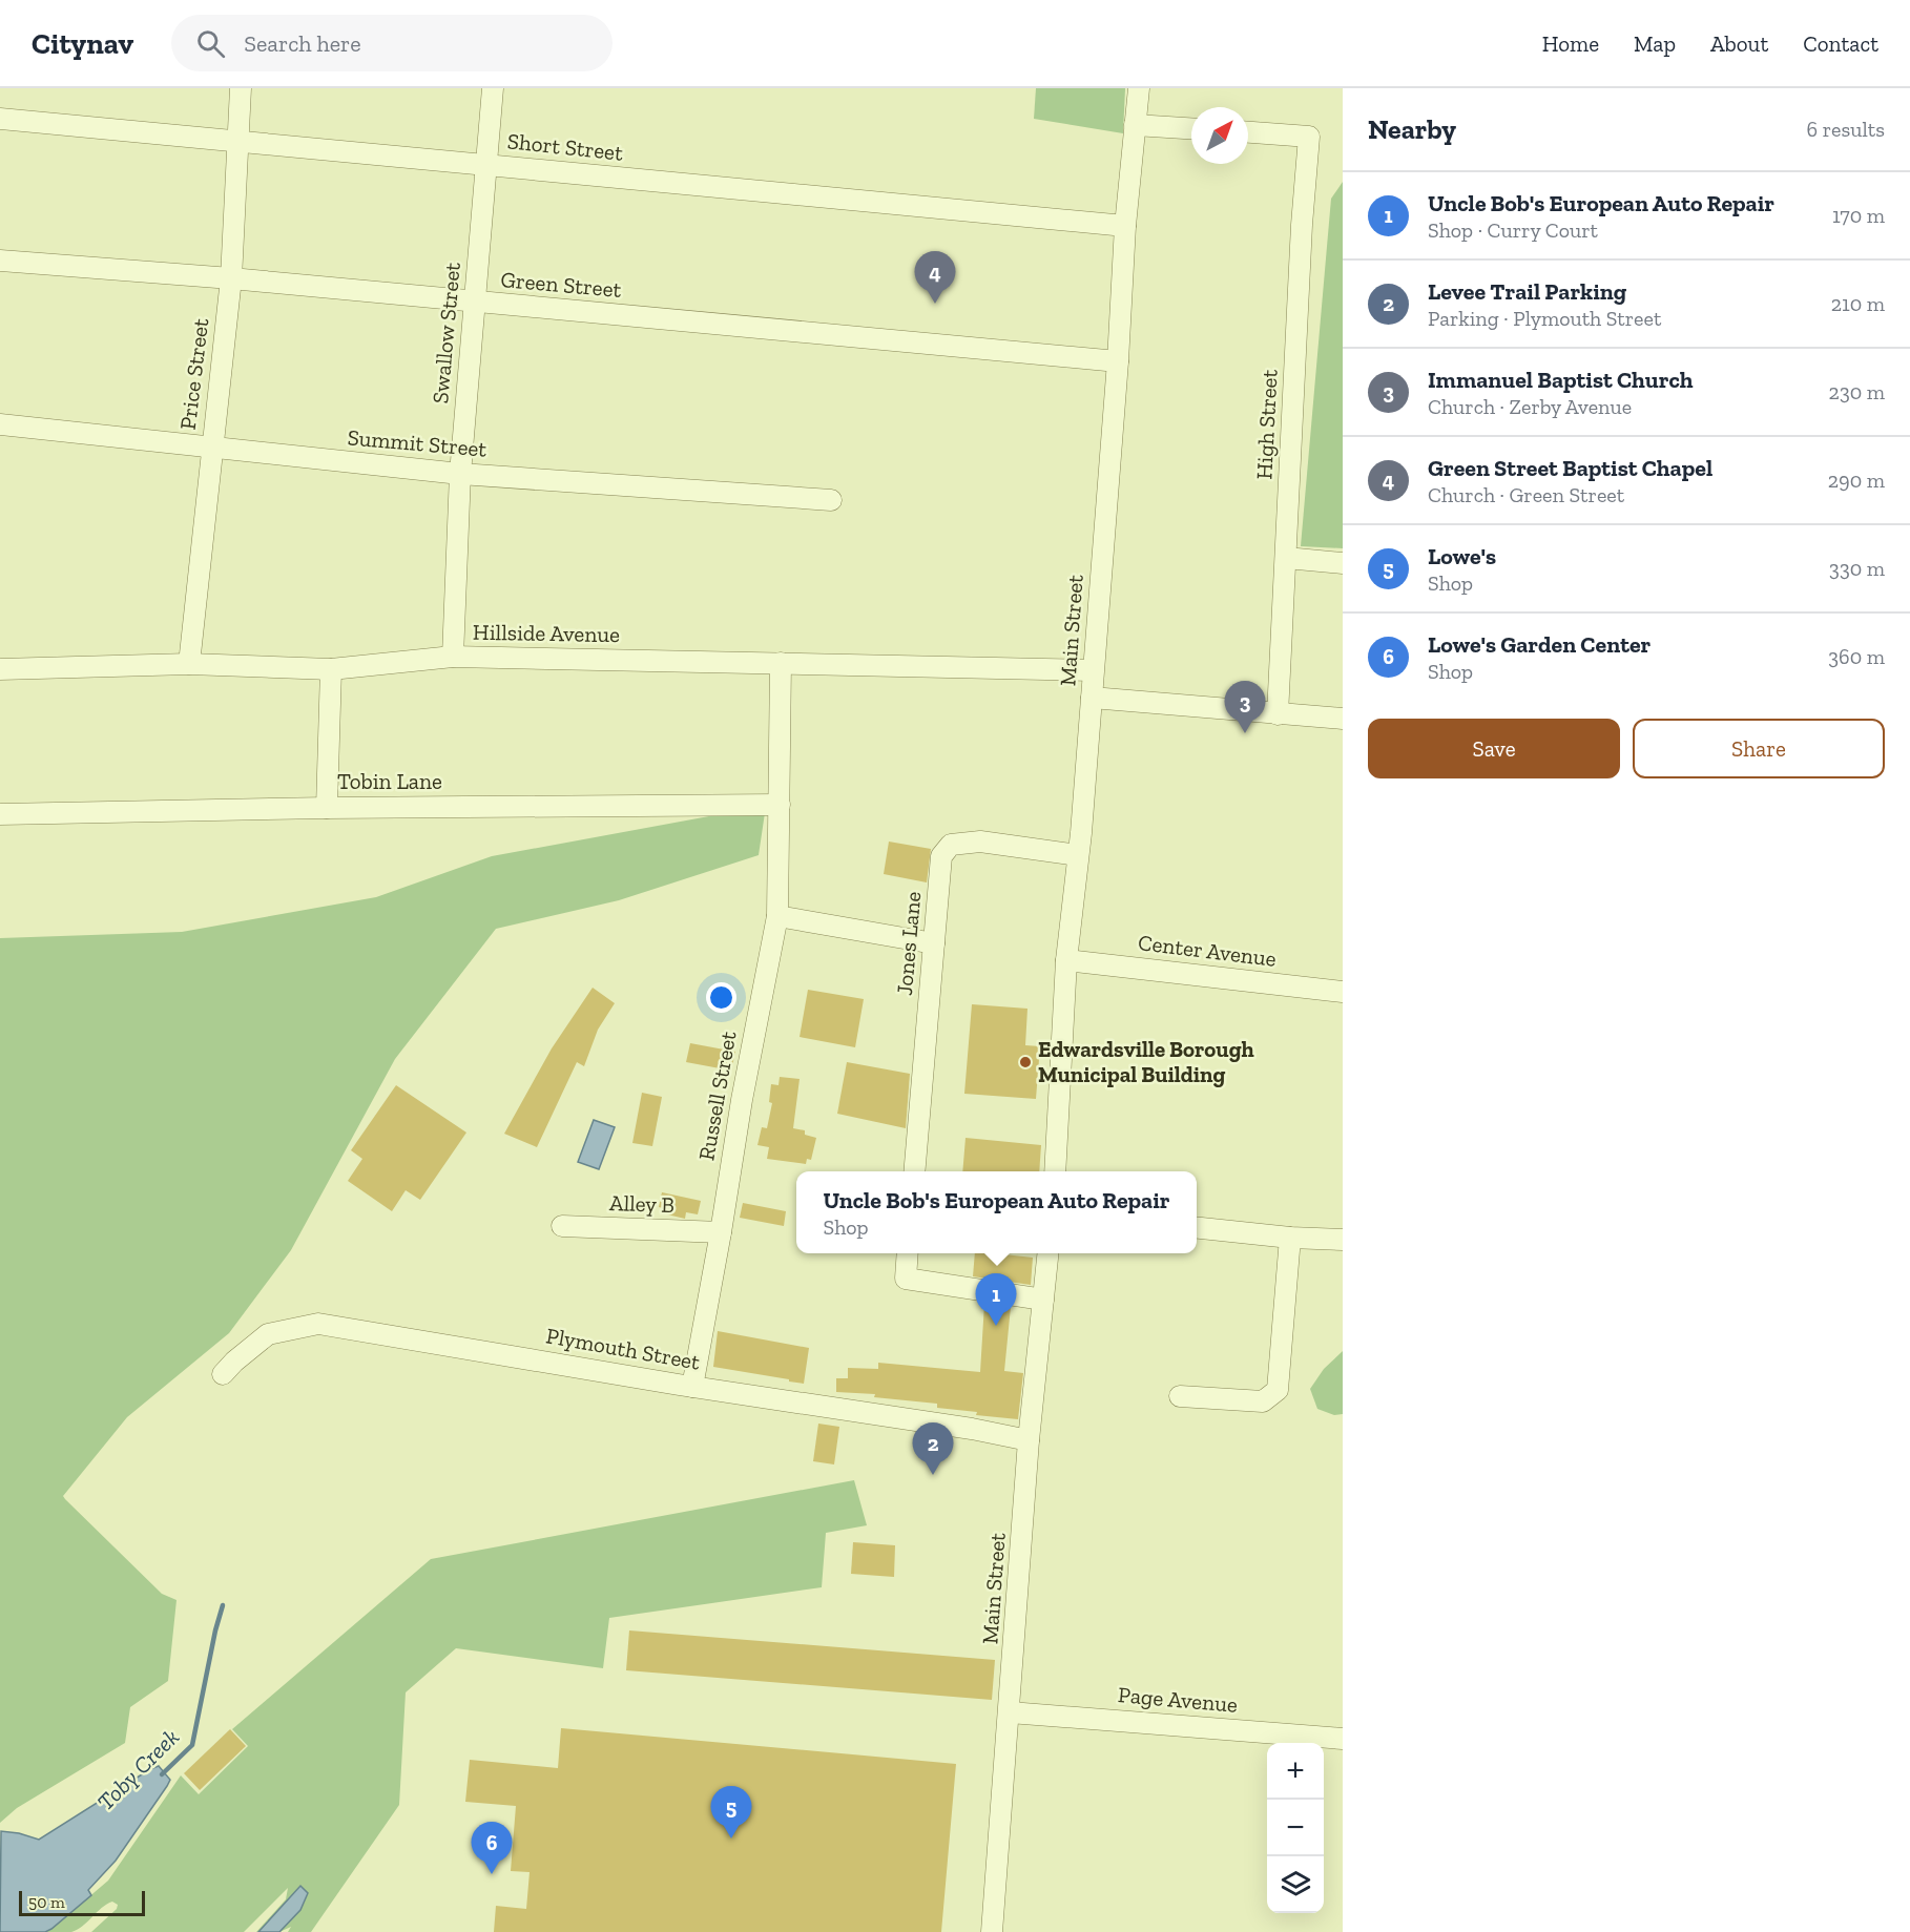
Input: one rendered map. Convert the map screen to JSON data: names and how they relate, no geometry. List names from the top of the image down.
{
  "streets": {
    "street": [
      "Short Street",
      "Green Street",
      "Swallow Street",
      "Price Street",
      "High Street",
      "Summit Street",
      "Main Street",
      "Hillside Avenue",
      "Tobin Lane",
      "Jones Lane",
      "Center Avenue",
      "Russell Street",
      "Alley B",
      "Plymouth Street",
      "Page Avenue"
    ]
  },
  "crossings": [
    ["Short Street", "Swallow Street"],
    ["Short Street", "Price Street"],
    ["Short Street", "Main Street"],
    ["Green Street", "Swallow Street"],
    ["Green Street", "Price Street"],
    ["Green Street", "Main Street"],
    ["Swallow Street", "Summit Street"],
    ["Swallow Street", "Hillside Avenue"],
    ["Price Street", "Summit Street"],
    ["Price Street", "Hillside Avenue"],
    ["Main Street", "Hillside Avenue"],
    ["Main Street", "Jones Lane"],
    ["Main Street", "Center Avenue"],
    ["Main Street", "Plymouth Street"],
    ["Main Street", "Page Avenue"],
    ["Hillside Avenue", "Russell Street"],
    ["Tobin Lane", "Russell Street"],
    ["Russell Street", "Alley B"],
    ["Russell Street", "Plymouth Street"]
  ],
  "water": ["Toby Creek"],
  "places": ["Edwardsville Borough Municipal Building"],
  "scale_bar": "50 m",
  "north": "top right",
  "page": {
    "header": "Citynav",
    "search": "Search here",
    "nav": [
      "Home",
      "Map",
      "About",
      "Contact"
    ],
    "heading": ["Nearby", "6 results"],
    "list": [
      {
        "mark": "1",
        "name": "Uncle Bob's European Auto Repair",
        "note": "Shop · Curry Court",
        "value": "170 m"
      },
      {
        "mark": "2",
        "name": "Levee Trail Parking",
        "note": "Parking · Plymouth Street",
        "value": "210 m"
      },
      {
        "mark": "3",
        "name": "Immanuel Baptist Church",
        "note": "Church · Zerby Avenue",
        "value": "230 m"
      },
      {
        "mark": "4",
        "name": "Green Street Baptist Chapel",
        "note": "Church · Green Street",
        "value": "290 m"
      },
      {
        "mark": "5",
        "name": "Lowe's",
        "note": "Shop",
        "value": "330 m"
      },
      {
        "mark": "6",
        "name": "Lowe's Garden Center",
        "note": "Shop",
        "value": "360 m"
      }
    ],
    "pins": [
      "4",
      "3",
      "1",
      "2",
      "5",
      "6"
    ],
    "buttons": ["Save", "Share"],
    "popup": ["Uncle Bob's European Auto Repair", "Shop"],
    "map_buttons": ["+", "−"],
    "scale": "50 m"
  }
}
